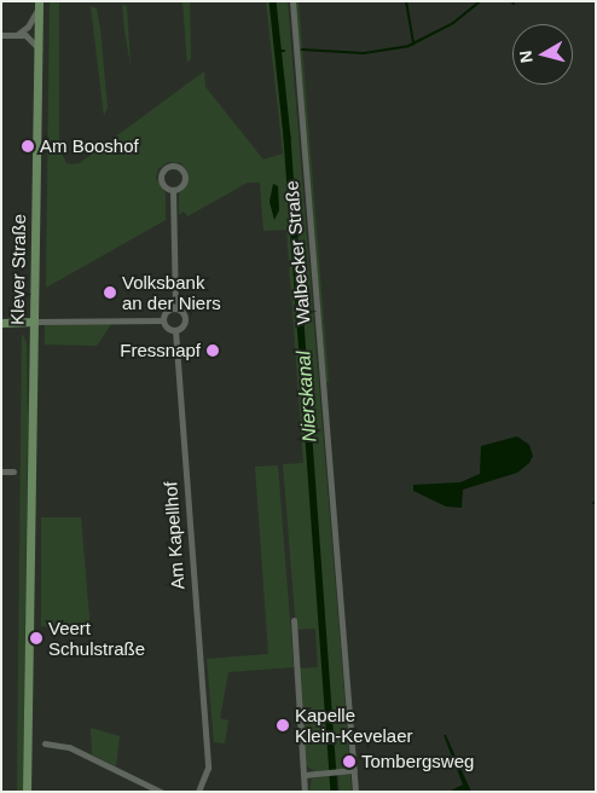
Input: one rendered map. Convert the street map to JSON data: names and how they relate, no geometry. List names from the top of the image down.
{
  "streets": {
    "main road": ["Klever Straße"],
    "street": ["Walbecker Straße", "Am Kapellhof"]
  },
  "water": ["Nierskanal"],
  "places": [
    "Am Booshof",
    "Volksbank an der Niers",
    "Fressnapf",
    "Veert Schulstraße",
    "Kapelle Klein-Kevelaer",
    "Tombergsweg"
  ],
  "north": "left"
}
